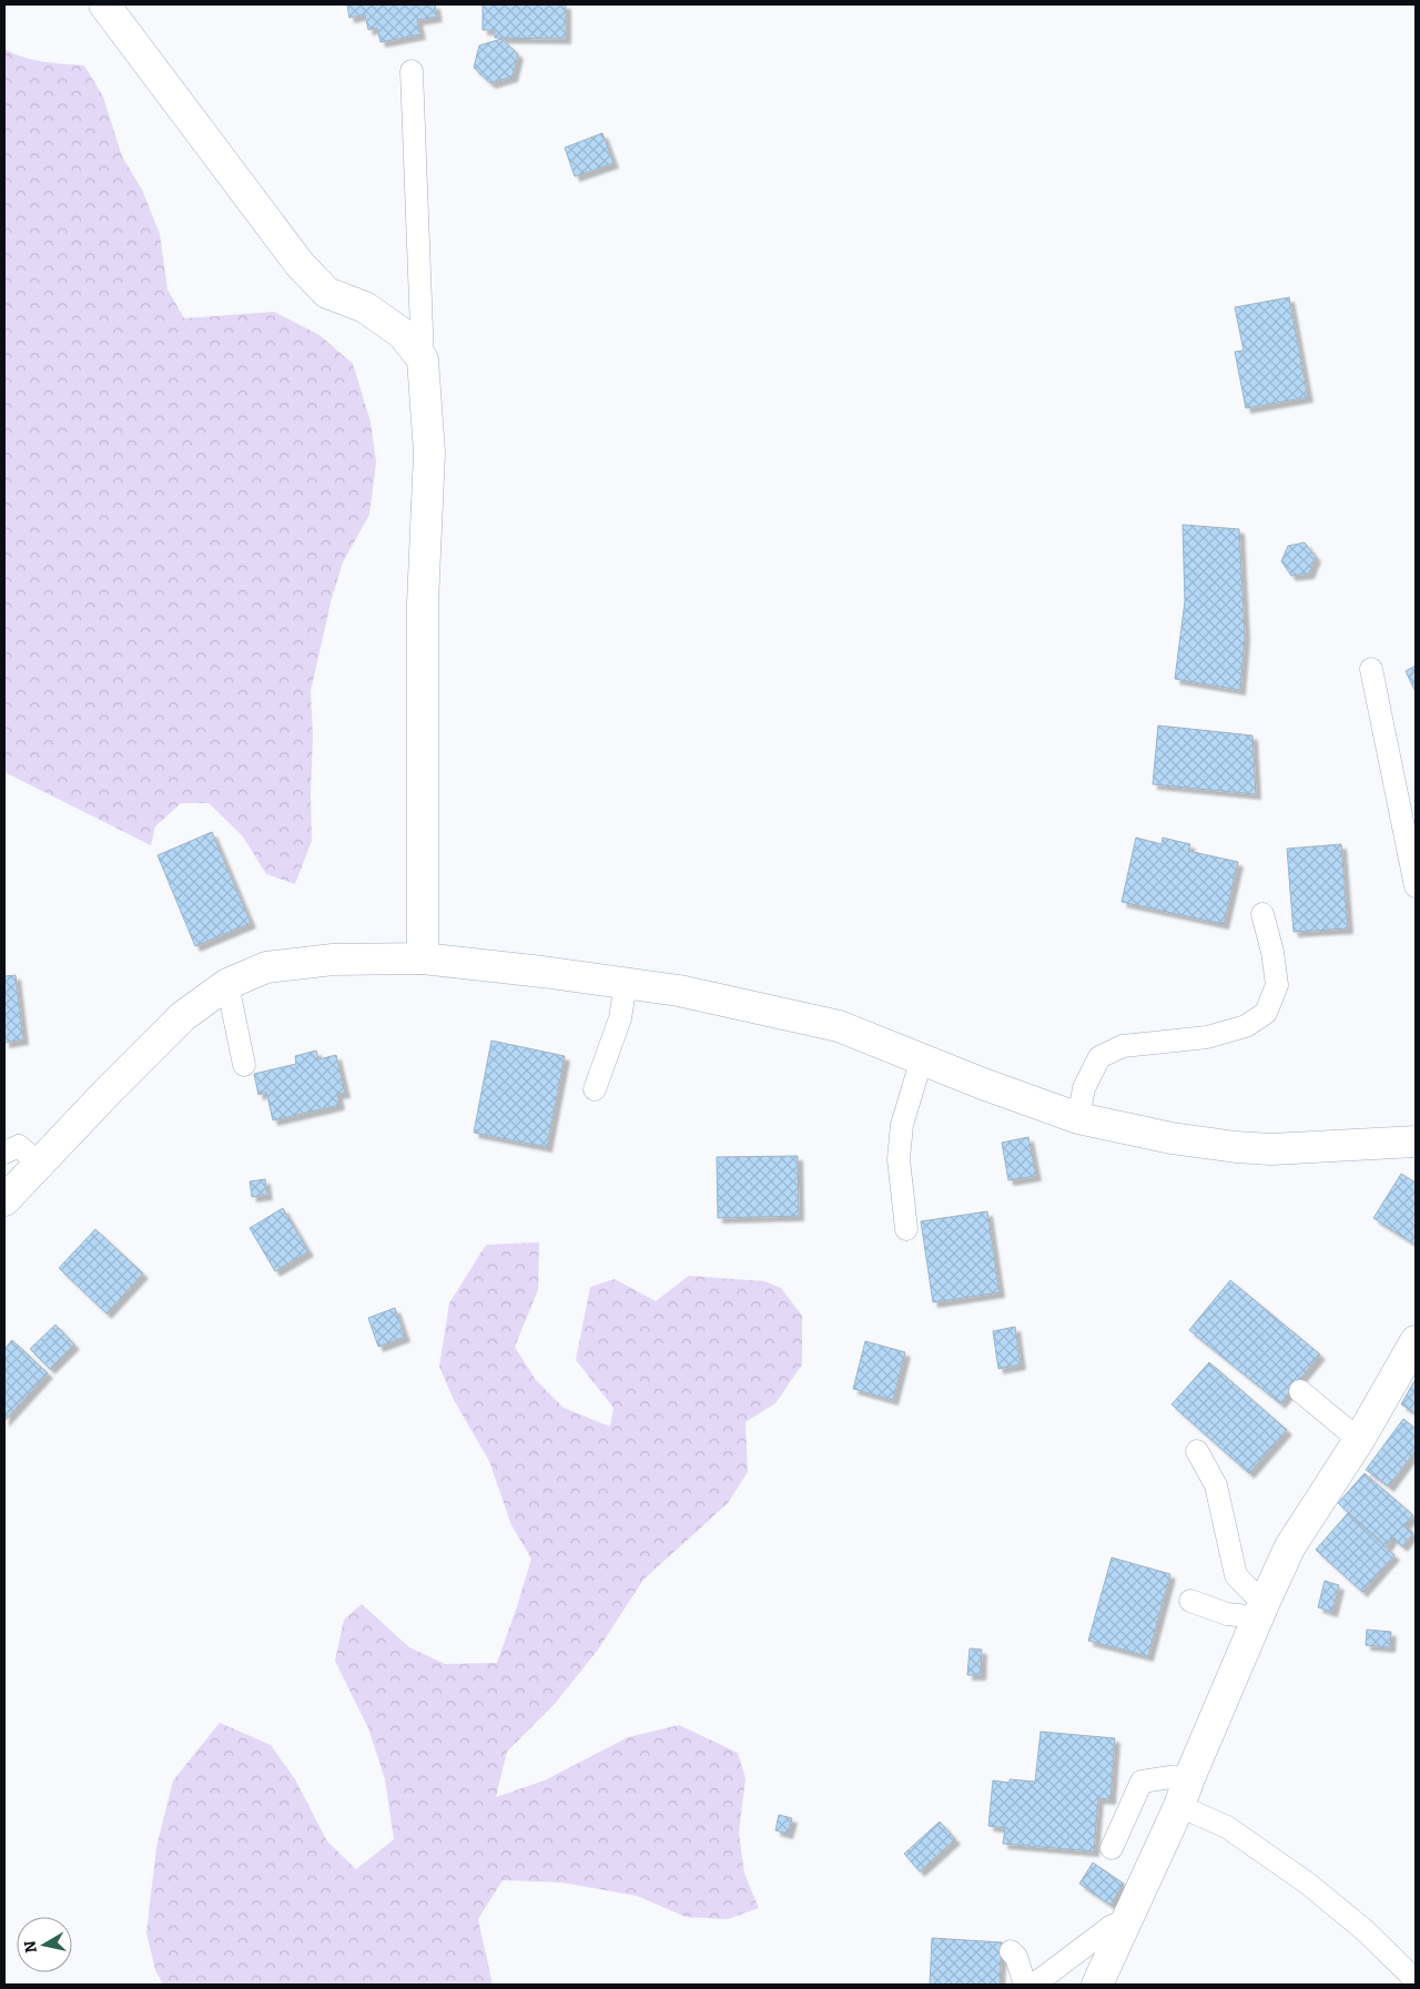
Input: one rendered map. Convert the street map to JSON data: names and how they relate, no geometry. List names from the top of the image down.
{
  "north": "left"
}
